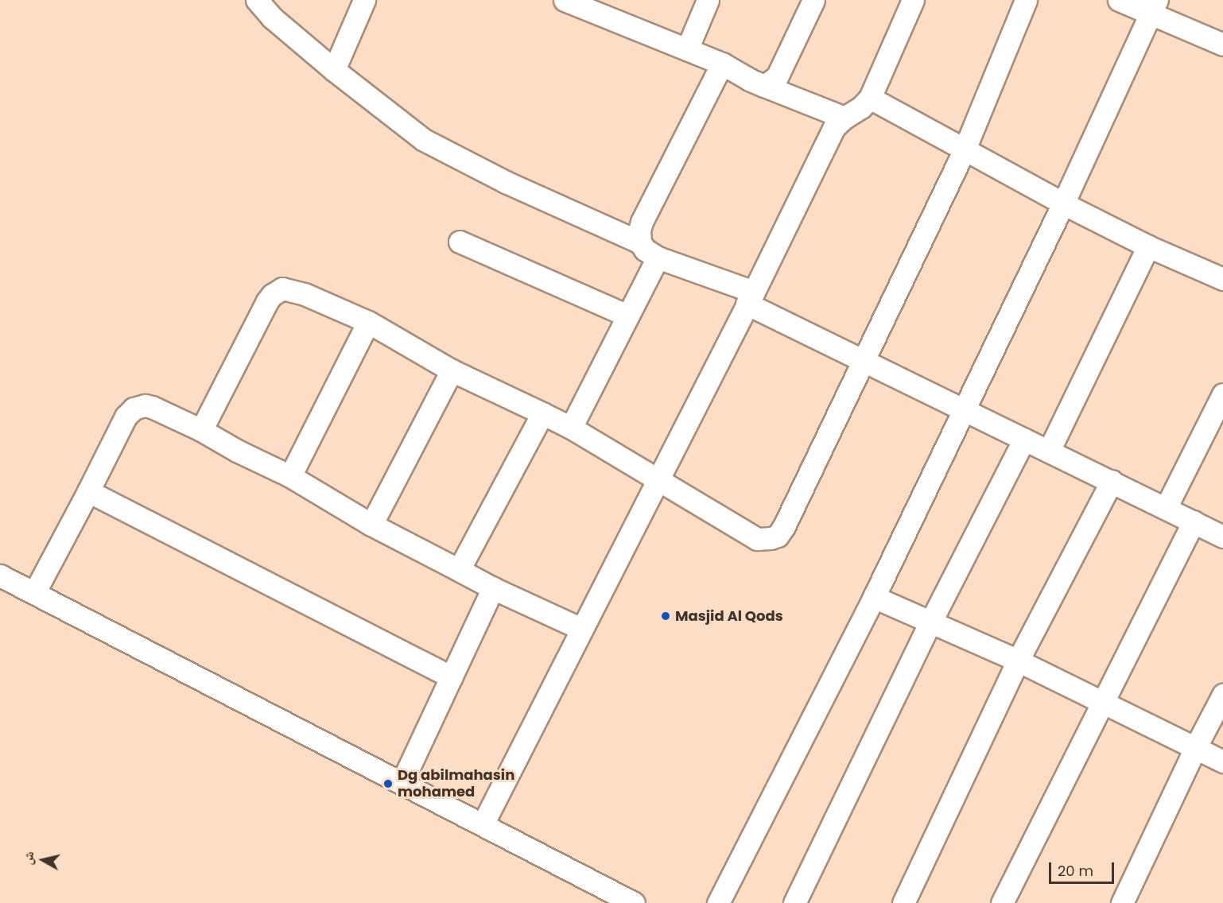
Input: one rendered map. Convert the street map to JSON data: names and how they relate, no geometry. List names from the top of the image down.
{
  "places": ["Masjid Al Qods", "Dg abilmahasin mohamed"],
  "scale_bar": "20 m",
  "north": "left"
}
